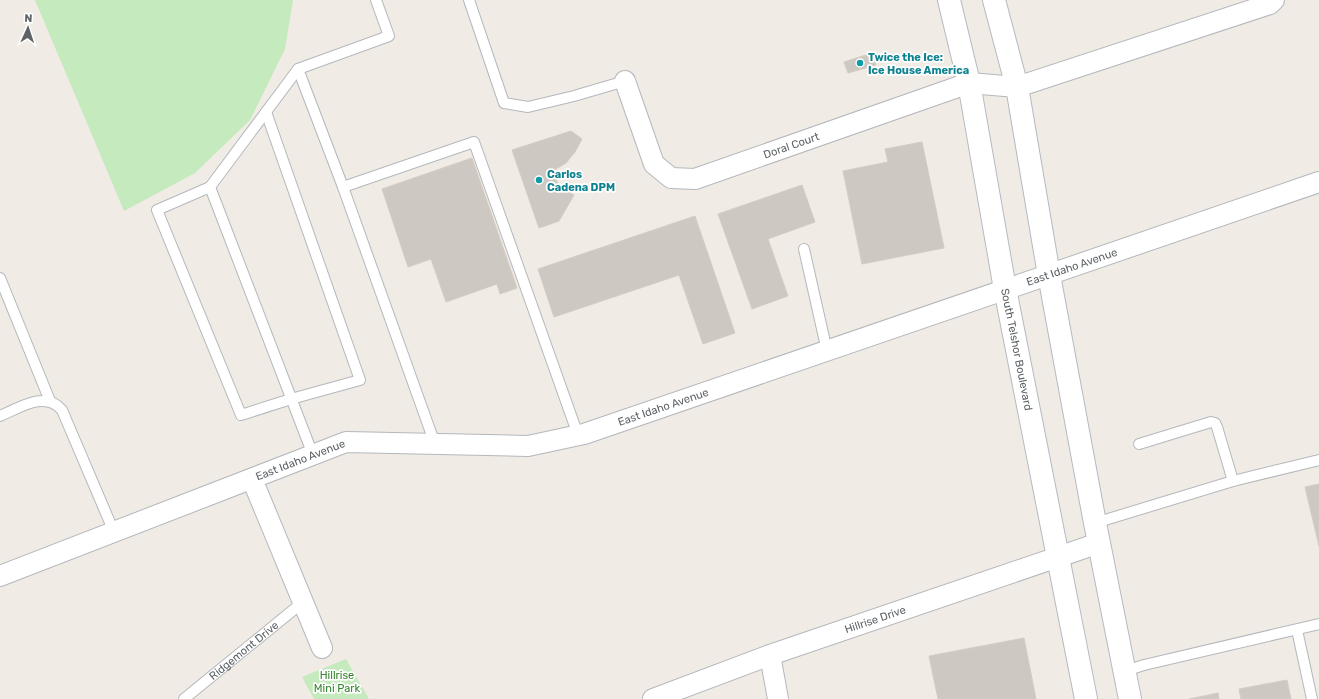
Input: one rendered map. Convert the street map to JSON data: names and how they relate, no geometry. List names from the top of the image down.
{
  "streets": {
    "main road": ["South Telshor Boulevard"],
    "street": ["Doral Court", "East Idaho Avenue", "Hillrise Drive"],
    "lane": ["Ridgemont Drive"]
  },
  "crossings": [
    ["Doral Court", "South Telshor Boulevard"],
    ["East Idaho Avenue", "South Telshor Boulevard"],
    ["South Telshor Boulevard", "Hillrise Drive"]
  ],
  "parks": ["Hillrise Mini Park"],
  "places": ["Twice the Ice: Ice House America", "Carlos Cadena DPM"],
  "north": "top"
}
